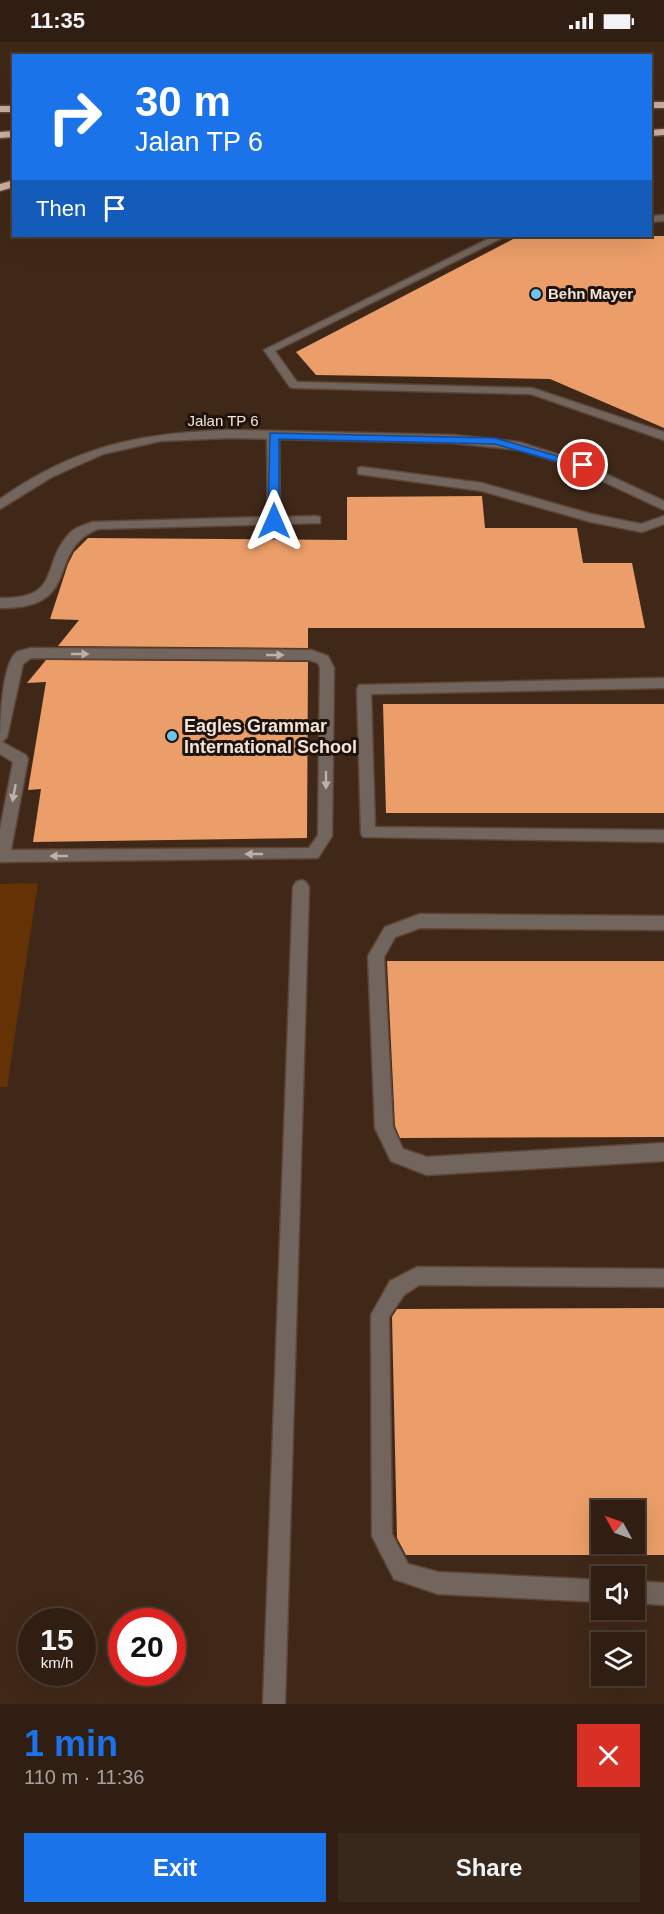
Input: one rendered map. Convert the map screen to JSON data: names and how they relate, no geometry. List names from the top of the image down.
{
  "streets": {
    "street": ["Jalan TP 6"]
  },
  "places": ["Behn Mayer", "Eagles Grammar International School"],
  "north": "top left",
  "page": {
    "status": "11:35",
    "turn": ["30 m", "Jalan TP 6"],
    "then": "Then",
    "speed": "15 km/h",
    "limit": "20",
    "heading": ["1 min", "110 m · 11:36"],
    "buttons": ["Exit", "Share"]
  }
}
